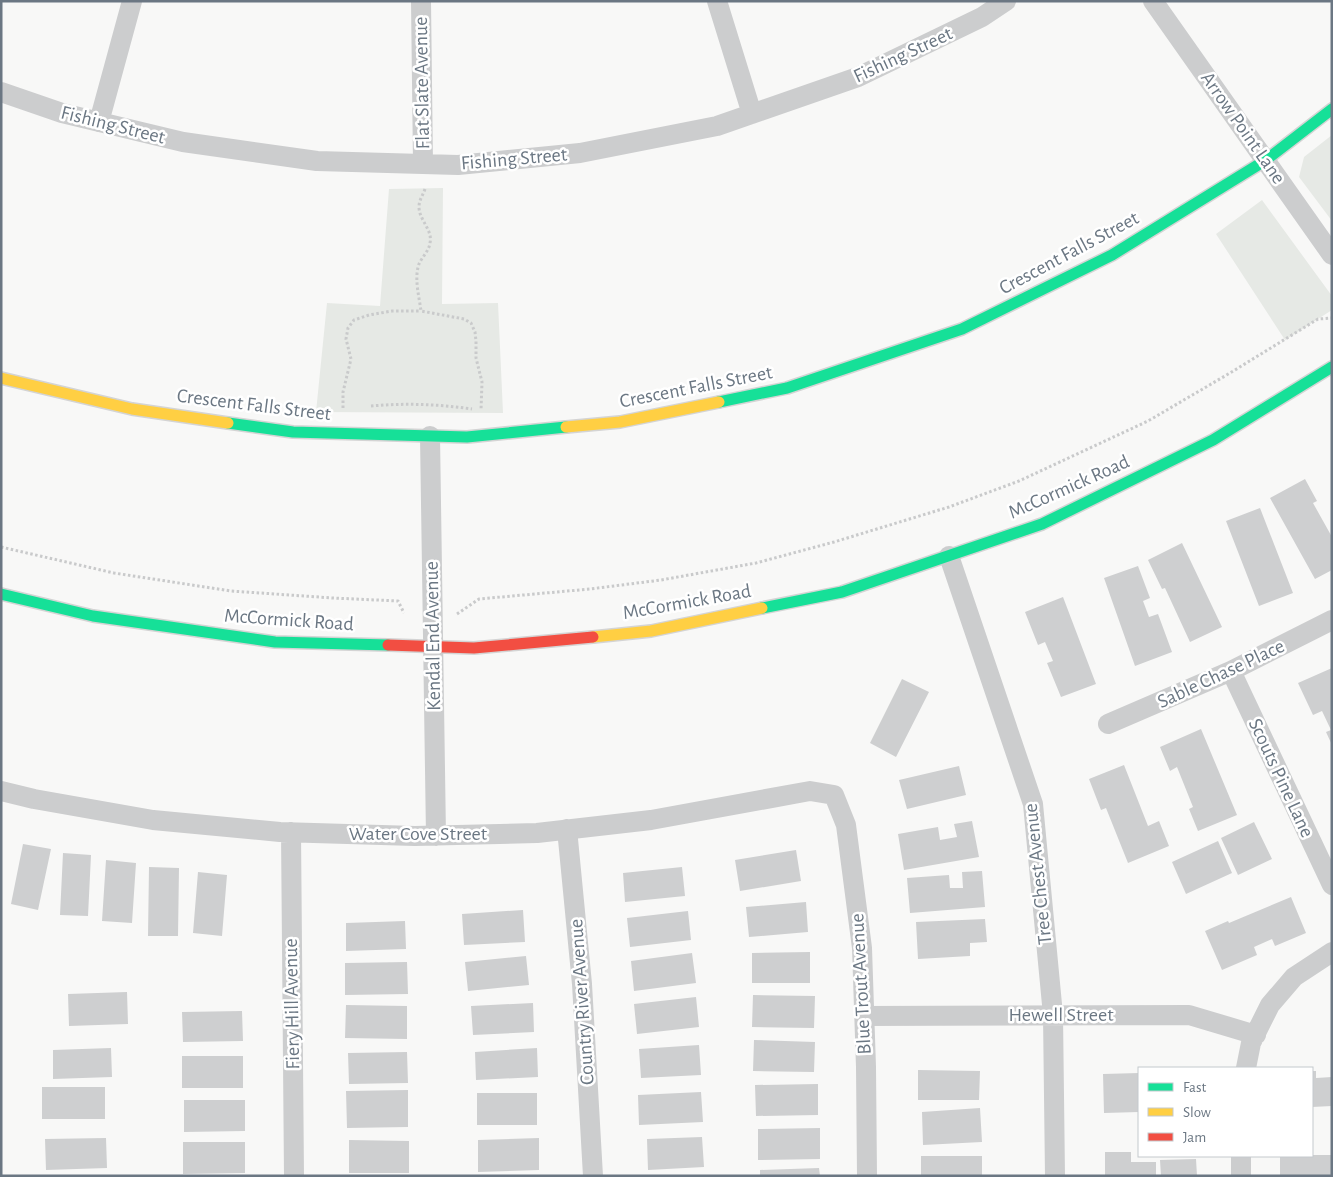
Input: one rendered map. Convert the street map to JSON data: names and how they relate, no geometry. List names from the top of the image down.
{
  "streets": {
    "street": [
      "Fishing Street",
      "Flat Slate Avenue",
      "Arrow Point Lane",
      "Crescent Falls Street",
      "McCormick Road",
      "Kendal End Avenue",
      "Sable Chase Place",
      "Scouts Pine Lane",
      "Water Cove Street",
      "Tree Chest Avenue",
      "Blue Trout Avenue",
      "Country River Avenue",
      "Fiery Hill Avenue",
      "Hewell Street"
    ]
  },
  "crossings": [
    ["Fishing Street", "Flat Slate Avenue"],
    ["Arrow Point Lane", "Crescent Falls Street"],
    ["Crescent Falls Street", "Kendal End Avenue"],
    ["McCormick Road", "Kendal End Avenue"],
    ["McCormick Road", "Tree Chest Avenue"],
    ["Kendal End Avenue", "Water Cove Street"],
    ["Sable Chase Place", "Scouts Pine Lane"],
    ["Water Cove Street", "Blue Trout Avenue"],
    ["Water Cove Street", "Country River Avenue"],
    ["Water Cove Street", "Fiery Hill Avenue"],
    ["Tree Chest Avenue", "Hewell Street"],
    ["Blue Trout Avenue", "Hewell Street"]
  ],
  "legend": ["Fast", "Slow", "Jam"]
}
